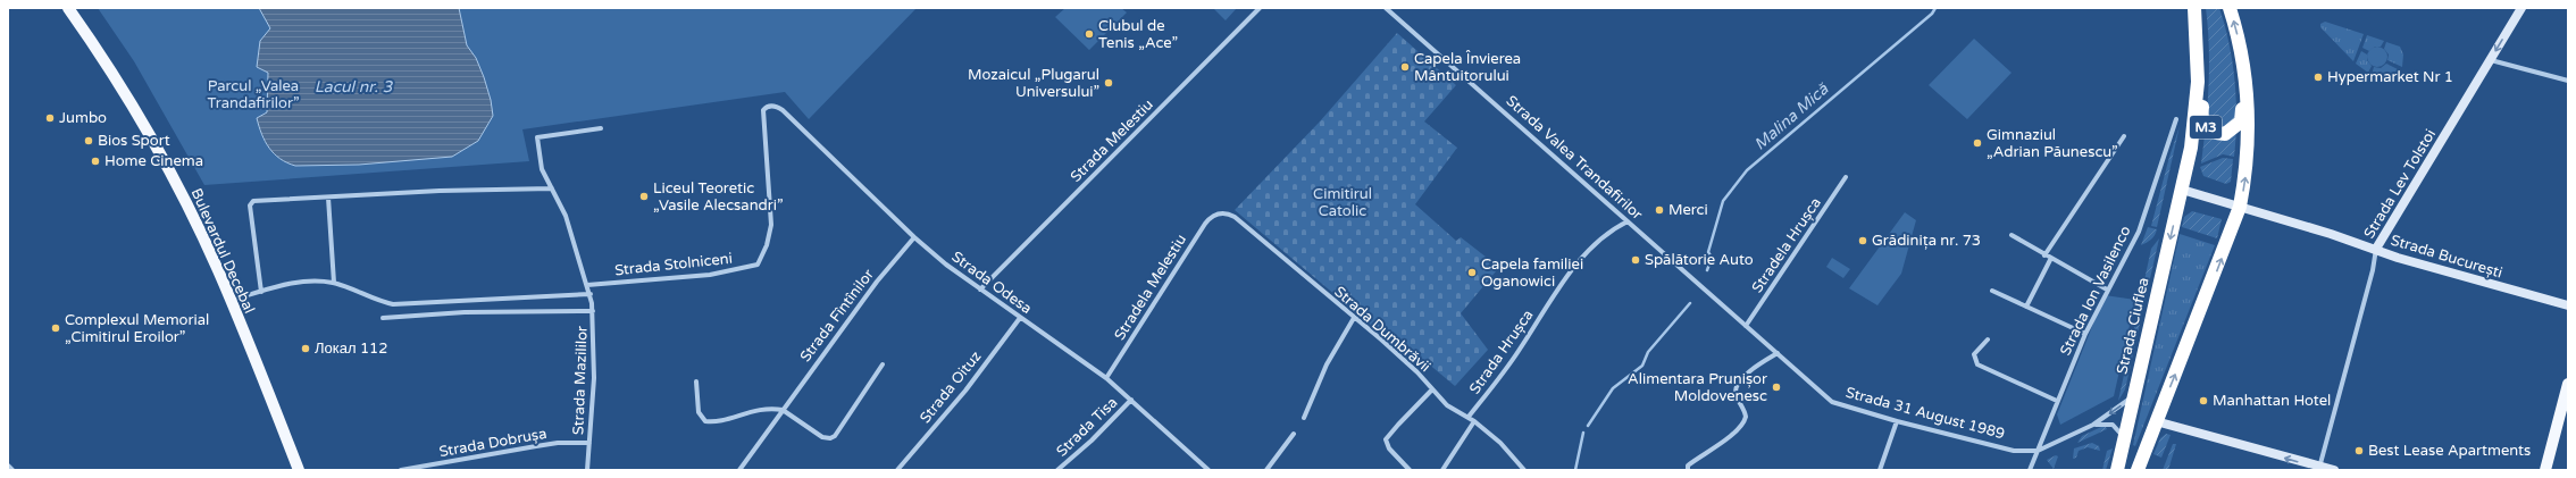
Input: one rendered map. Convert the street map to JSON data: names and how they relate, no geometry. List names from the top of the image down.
{
  "streets": {
    "highway": ["M3", "Strada Ciuflea"],
    "main road": ["Strada Lev Tolstoi", "Bulevardul Decebal", "Strada București"],
    "street": [
      "Strada Melestiu",
      "Strada Valea Trandafirilor",
      "Stradela Hrușca",
      "Strada Stolniceni",
      "Strada Odesa",
      "Stradela Melestiu",
      "Strada Ion Vasilenco",
      "Strada Fîntînilor",
      "Strada Dumbrăvii",
      "Strada Hrușca",
      "Strada Mazililor",
      "Strada Oituz",
      "Strada 31 August 1989",
      "Strada Tisa",
      "Strada Dobrușa"
    ]
  },
  "crossings": [
    ["M3", "Strada București"],
    ["M3", "Strada Ciuflea"],
    ["Strada Melestiu", "Strada Odesa"],
    ["Strada Valea Trandafirilor", "Stradela Hrușca"],
    ["Strada Valea Trandafirilor", "Strada Hrușca"],
    ["Strada Valea Trandafirilor", "Strada 31 August 1989"],
    ["Strada Lev Tolstoi", "Strada București"],
    ["Stradela Hrușca", "Strada 31 August 1989"],
    ["Strada București", "Strada Ciuflea"],
    ["Strada Stolniceni", "Strada Odesa"],
    ["Strada Stolniceni", "Strada Mazililor"],
    ["Strada Odesa", "Stradela Melestiu"],
    ["Strada Odesa", "Strada Fîntînilor"],
    ["Strada Odesa", "Strada Oituz"],
    ["Strada Odesa", "Strada Tisa"],
    ["Stradela Melestiu", "Strada Dumbrăvii"],
    ["Strada Ion Vasilenco", "Strada 31 August 1989"],
    ["Strada Ciuflea", "Strada 31 August 1989"],
    ["Strada Dumbrăvii", "Strada Hrușca"],
    ["Strada Mazililor", "Strada Dobrușa"]
  ],
  "water": ["Lacul nr. 3", "Malina Mică"],
  "parks": ["Parcul „Valea Trandafirilor”", "Cimitirul Catolic"],
  "places": [
    "Clubul de Tenis „Ace”",
    "Capela Învierea Mântuitorului",
    "Hypermarket Nr 1",
    "Mozaicul „Plugarul Universului”",
    "Jumbo",
    "Bios Sport",
    "Gimnaziul „Adrian Păunescu”",
    "Home Cinema",
    "Liceul Teoretic „Vasile Alecsandri”",
    "Merci",
    "Grădinița nr. 73",
    "Spălătorie Auto",
    "Capela familiei Oganowici",
    "Complexul Memorial „Cimitirul Eroilor”",
    "Локал 112",
    "Alimentara Prunișor Moldovenesc",
    "Manhattan Hotel",
    "Best Lease Apartments"
  ]
}
